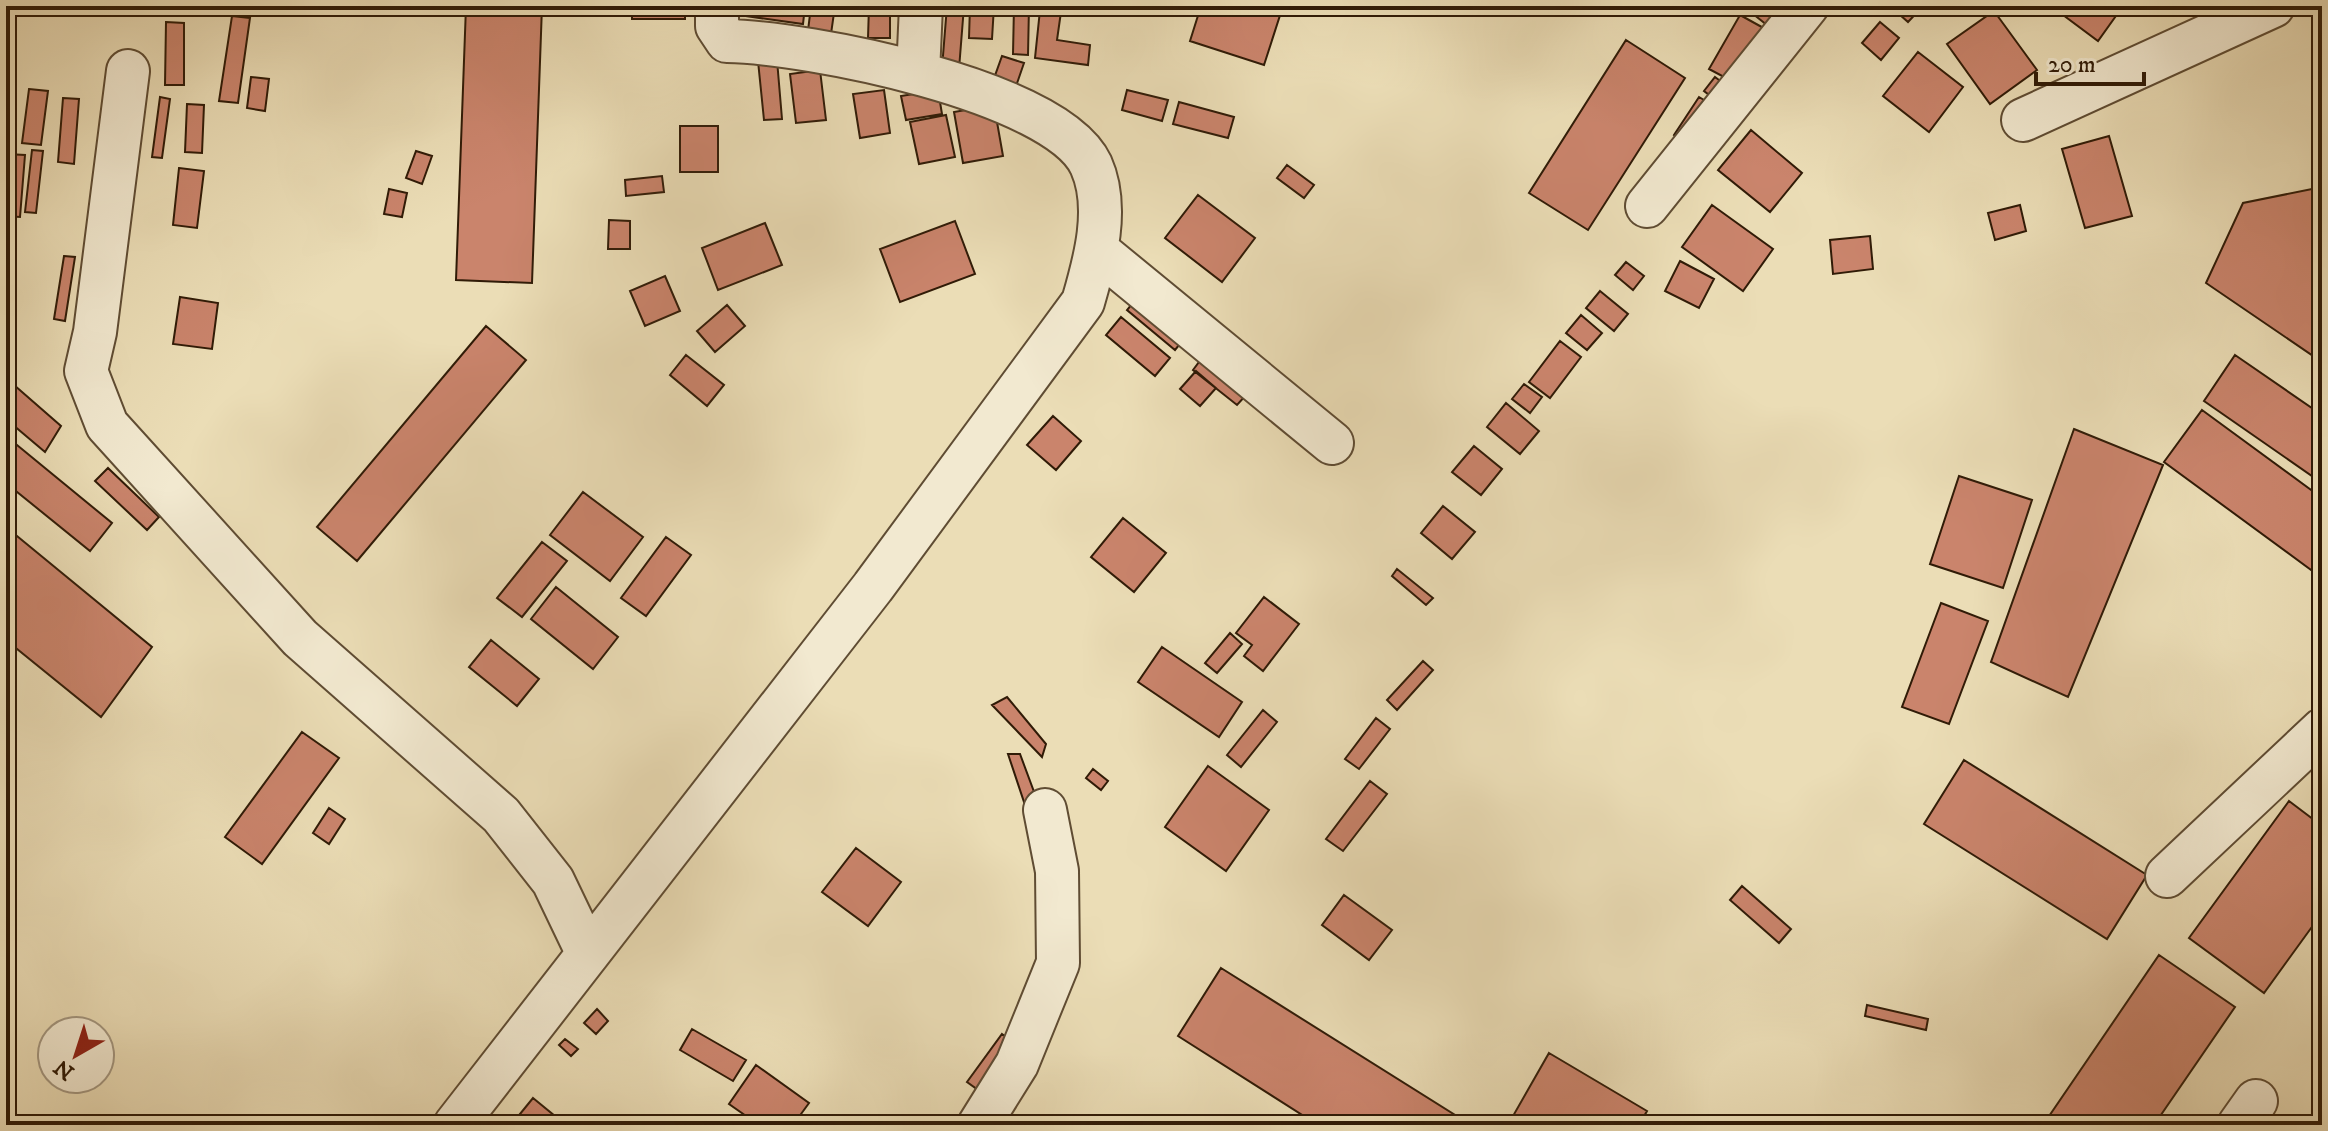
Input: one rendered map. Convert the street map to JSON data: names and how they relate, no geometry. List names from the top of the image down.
{
  "scale_bar": "20 m",
  "north": "bottom left"
}
